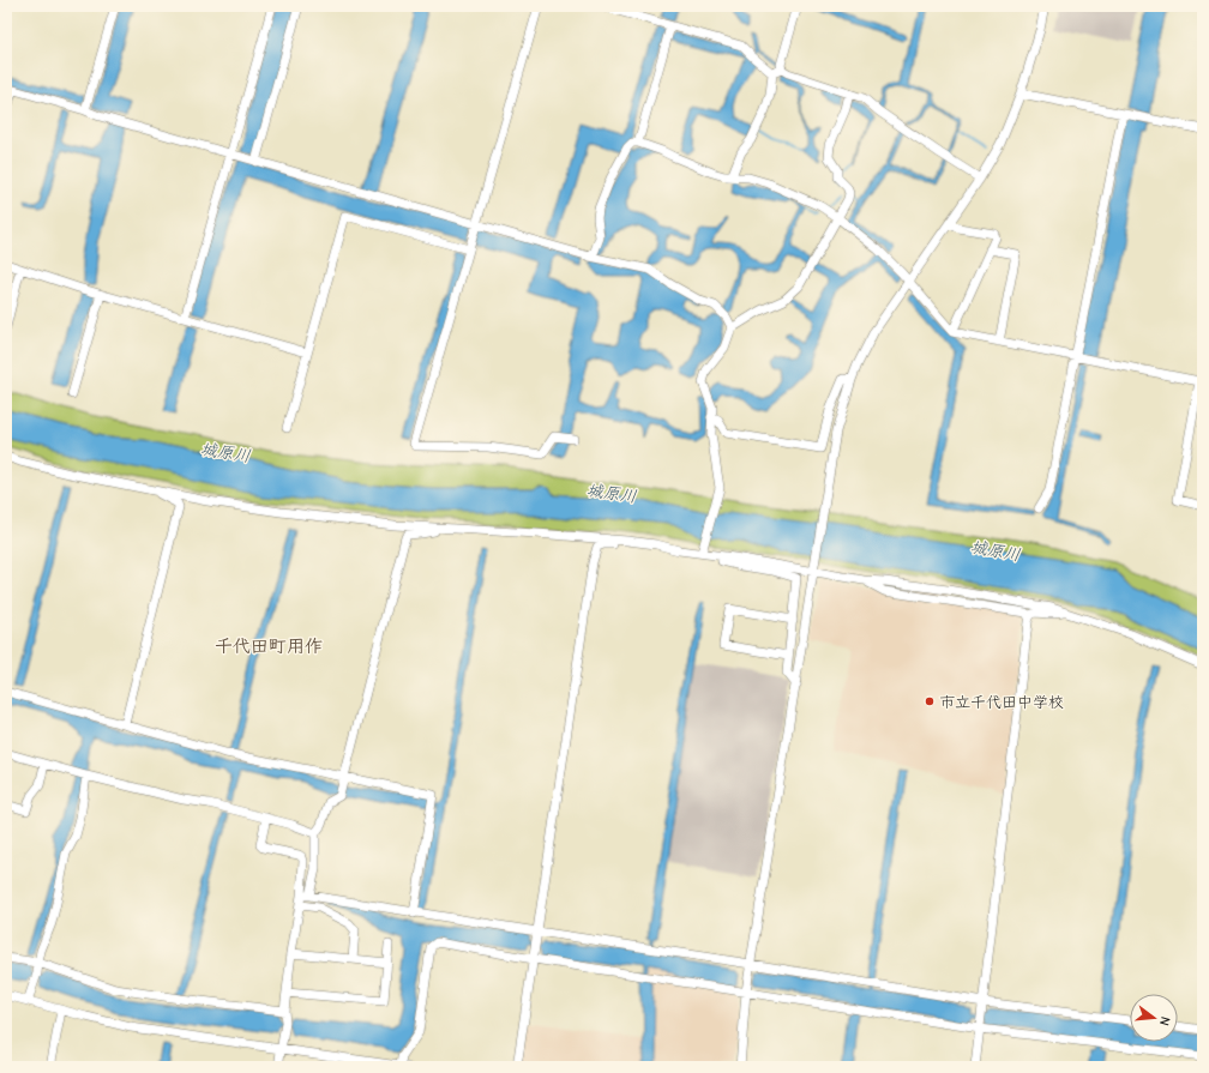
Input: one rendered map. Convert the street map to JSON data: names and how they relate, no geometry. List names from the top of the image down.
{
  "districts": ["千代田町用作"],
  "water": ["城原川"],
  "places": ["市立千代田中学校"],
  "north": "right"
}
